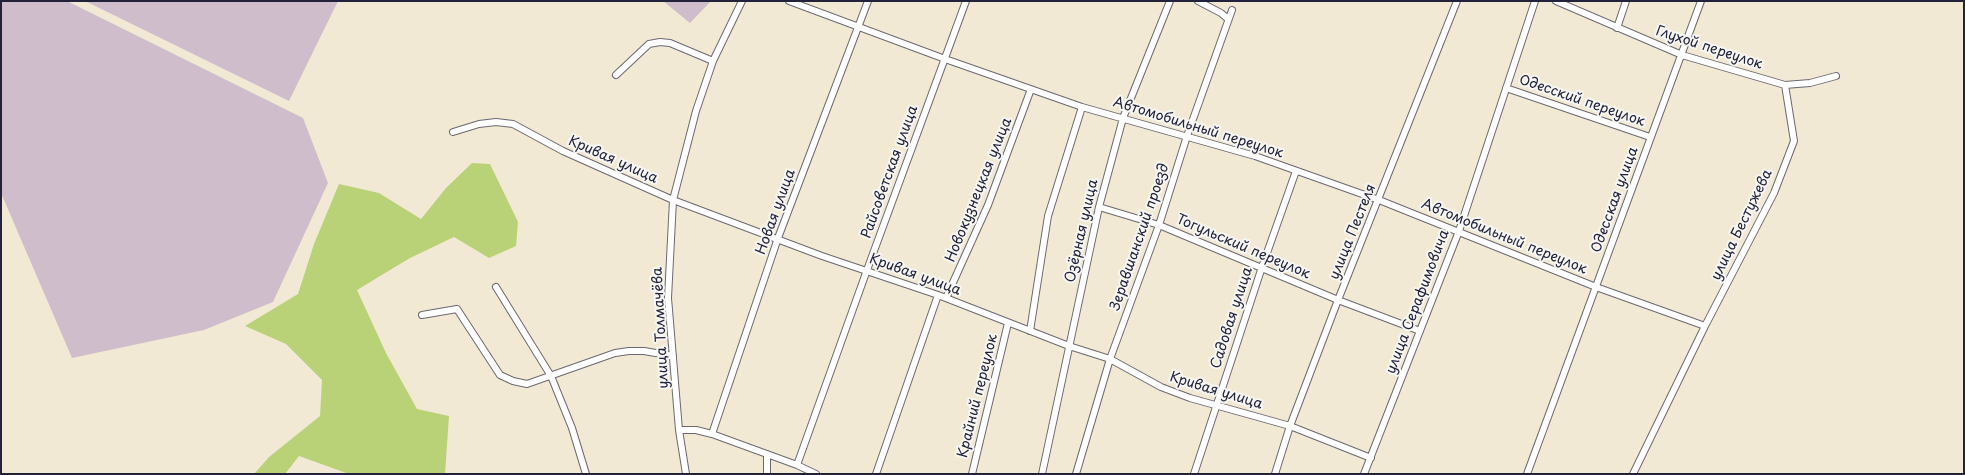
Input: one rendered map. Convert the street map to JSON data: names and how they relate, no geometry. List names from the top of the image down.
{
  "streets": {
    "street": [
      "Глухой переулок",
      "Одесский переулок",
      "Автомобильный переулок",
      "Кривая улица",
      "Райсоветская улица",
      "Новокузнецкая улица",
      "Одесская улица",
      "Новая улица",
      "улица Бестужева",
      "Озёрная улица",
      "улица Пестеля",
      "Зеравшанский проезд",
      "Тогульский переулок",
      "улица Серафимовича",
      "Садовая улица",
      "улица Толмачёва",
      "Крайний переулок"
    ]
  },
  "crossings": [
    ["Глухой переулок", "Одесская улица"],
    ["Глухой переулок", "улица Бестужева"],
    ["Одесский переулок", "Одесская улица"],
    ["Одесский переулок", "улица Серафимовича"],
    ["Автомобильный переулок", "Райсоветская улица"],
    ["Автомобильный переулок", "Новокузнецкая улица"],
    ["Автомобильный переулок", "Одесская улица"],
    ["Автомобильный переулок", "Новая улица"],
    ["Автомобильный переулок", "Озёрная улица"],
    ["Автомобильный переулок", "улица Пестеля"],
    ["Автомобильный переулок", "Зеравшанский проезд"],
    ["Автомобильный переулок", "улица Серафимовича"],
    ["Автомобильный переулок", "Садовая улица"],
    ["Кривая улица", "Райсоветская улица"],
    ["Кривая улица", "Новокузнецкая улица"],
    ["Кривая улица", "Новая улица"],
    ["Кривая улица", "Озёрная улица"],
    ["Кривая улица", "улица Пестеля"],
    ["Кривая улица", "Зеравшанский проезд"],
    ["Кривая улица", "улица Серафимовича"],
    ["Кривая улица", "Садовая улица"],
    ["Кривая улица", "улица Толмачёва"],
    ["Кривая улица", "Крайний переулок"],
    ["Озёрная улица", "Тогульский переулок"],
    ["улица Пестеля", "Тогульский переулок"],
    ["Зеравшанский проезд", "Тогульский переулок"],
    ["Тогульский переулок", "улица Серафимовича"],
    ["Тогульский переулок", "Садовая улица"]
  ]
}
